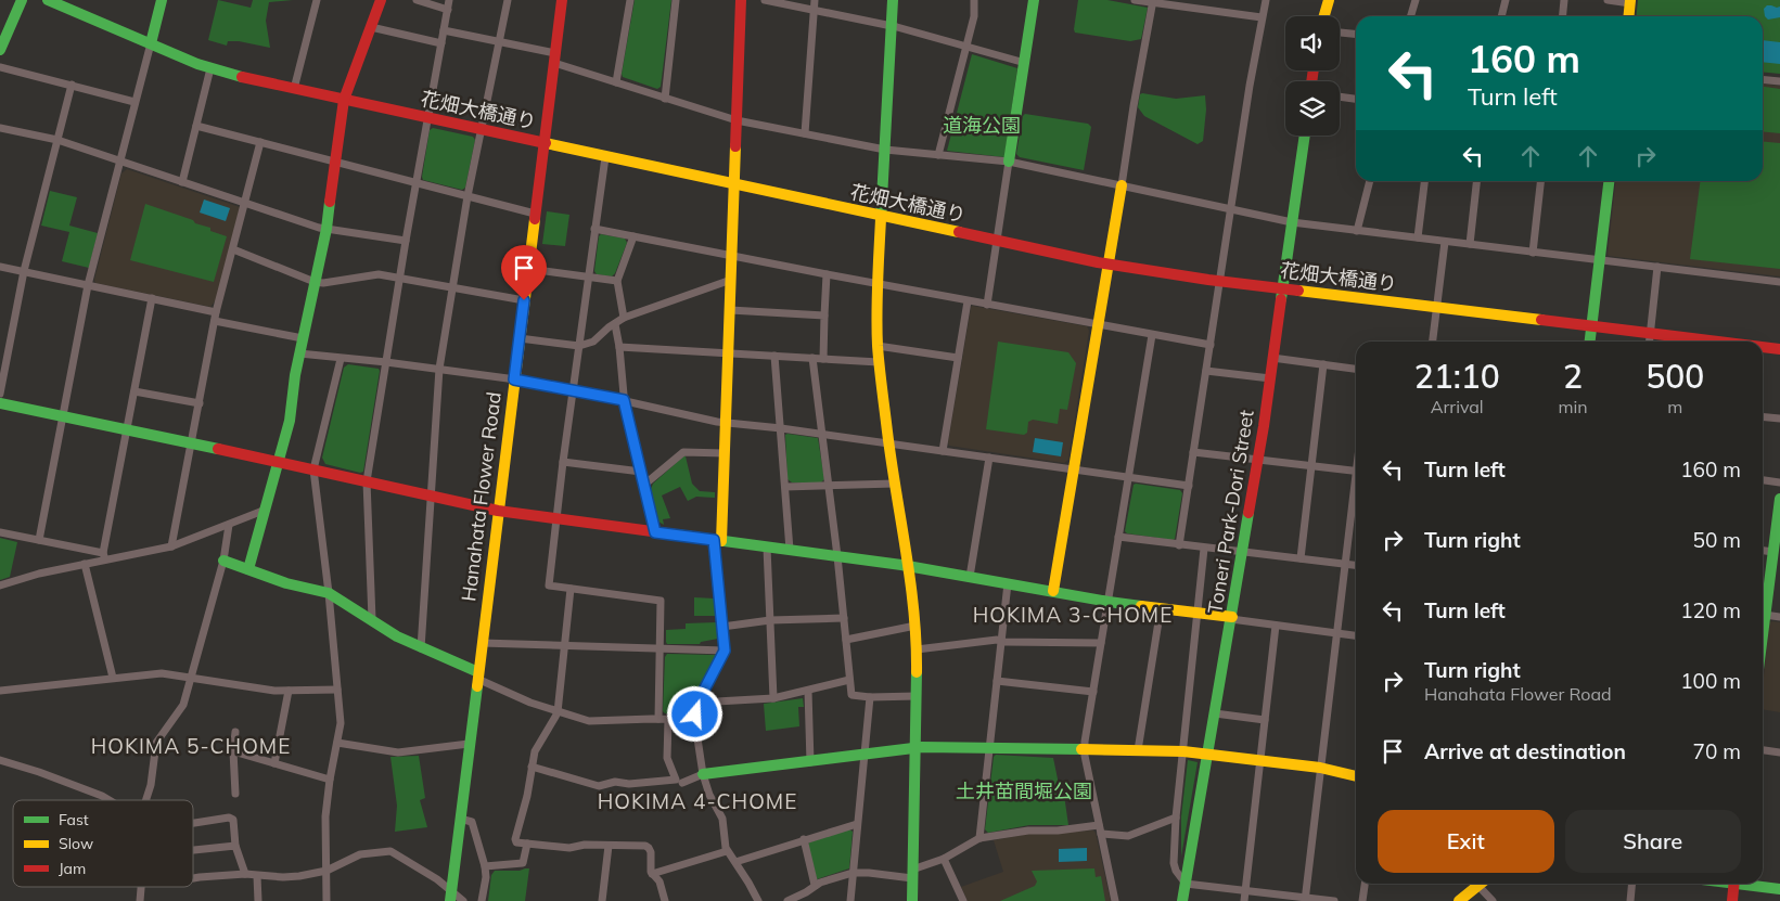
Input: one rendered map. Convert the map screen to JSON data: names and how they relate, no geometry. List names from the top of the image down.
{
  "streets": {
    "street": ["花畑大橋通り", "Hanahata Flower Road", "Toneri Park-Dori Street"]
  },
  "crossings": [
    ["花畑大橋通り", "Hanahata Flower Road"],
    ["花畑大橋通り", "Toneri Park-Dori Street"]
  ],
  "districts": ["HOKIMA 3-CHOME", "HOKIMA 5-CHOME", "HOKIMA 4-CHOME"],
  "parks": ["道海公園", "土井苗間堀公園"],
  "legend": ["Fast", "Slow", "Jam"],
  "page": {
    "turn": ["160 m", "Turn left"],
    "eta": [
      "21:10",
      "Arrival",
      "2",
      "min",
      "500",
      "m"
    ],
    "list": [
      {
        "name": "Turn left",
        "value": "160 m"
      },
      {
        "name": "Turn right",
        "value": "50 m"
      },
      {
        "name": "Turn left",
        "value": "120 m"
      },
      {
        "name": "Turn right",
        "note": "Hanahata Flower Road",
        "value": "100 m"
      },
      {
        "name": "Arrive at destination",
        "value": "70 m"
      }
    ],
    "buttons": ["Exit", "Share"]
  }
}
